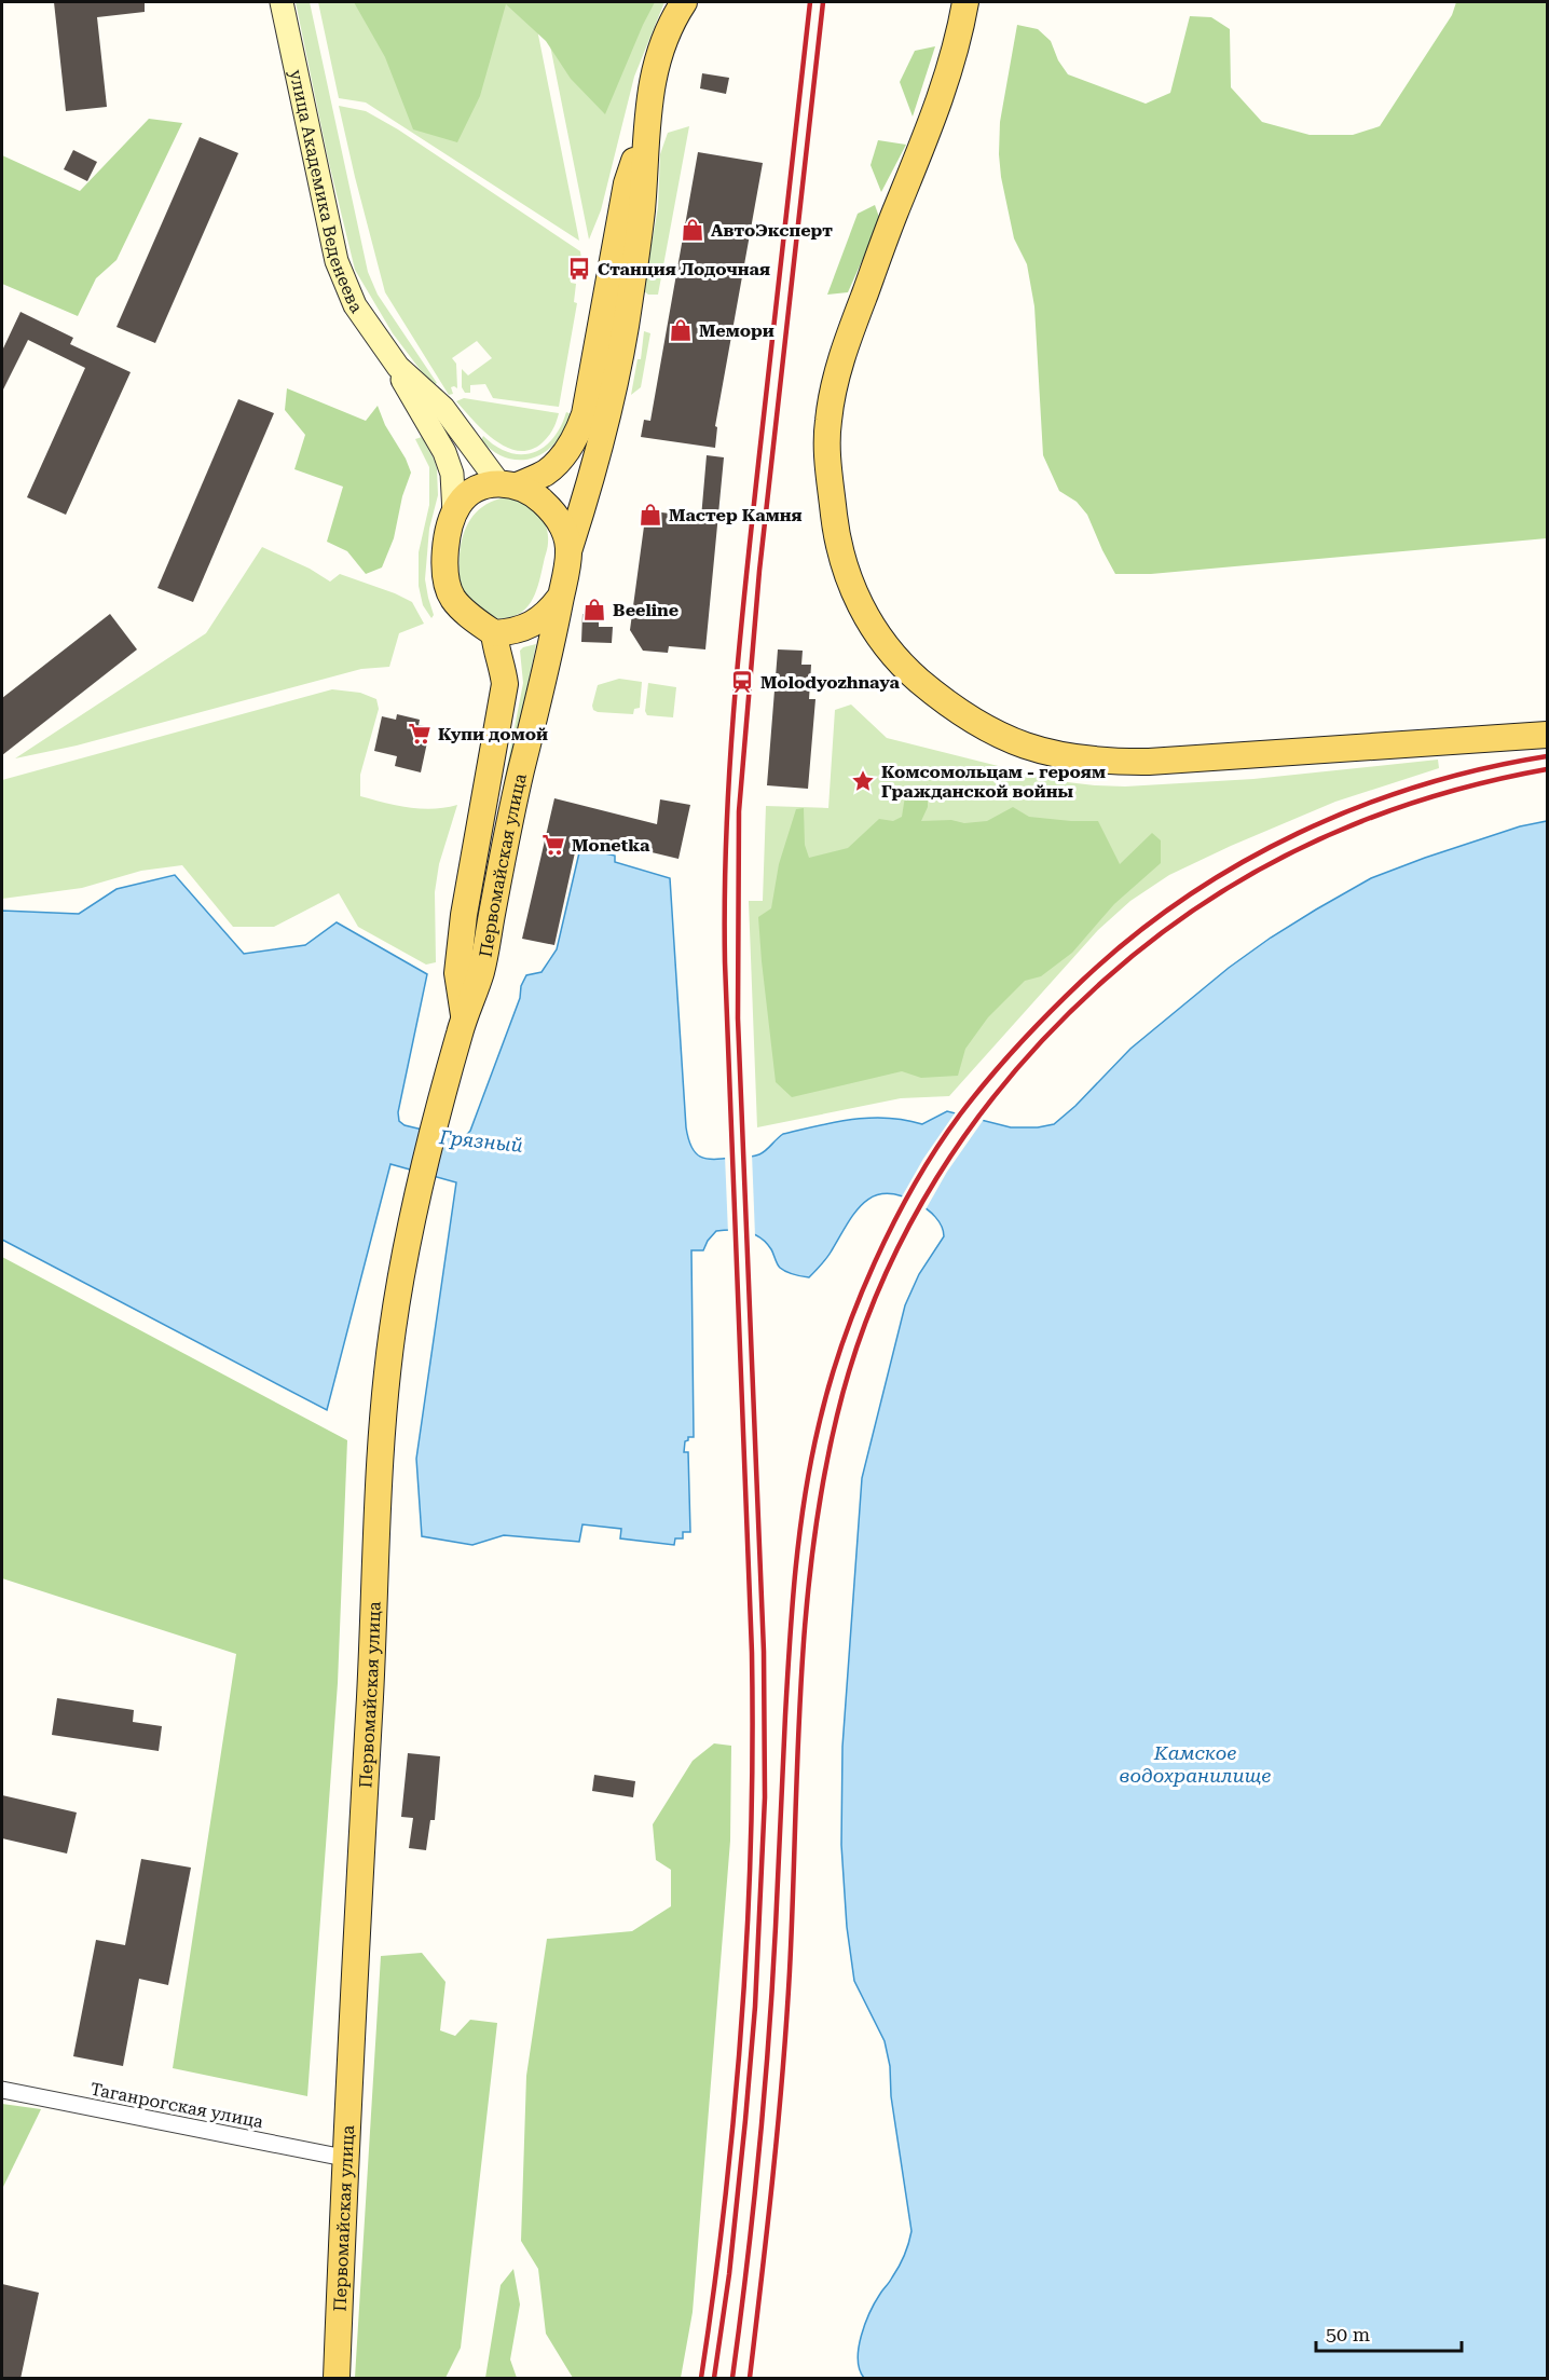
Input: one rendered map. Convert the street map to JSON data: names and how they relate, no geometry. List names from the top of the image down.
{
  "streets": {
    "main road": ["Первомайская улица"],
    "street": ["улица Академика Веденеева", "Таганрогская улица"]
  },
  "crossings": [
    ["Первомайская улица", "Таганрогская улица"]
  ],
  "water": ["Грязный", "Камское водохранилище"],
  "places": {
    "shop": [
      "АвтоЭксперт",
      "Мемори",
      "Мастер Камня",
      "Beeline"
    ],
    "bus stop": ["Станция Лодочная"],
    "station": ["Molodyozhnaya"],
    "supermarket": ["Купи домой", "Monetka"],
    "place": ["Комсомольцам - героям Гражданской войны"]
  },
  "scale_bar": "50 m"
}
